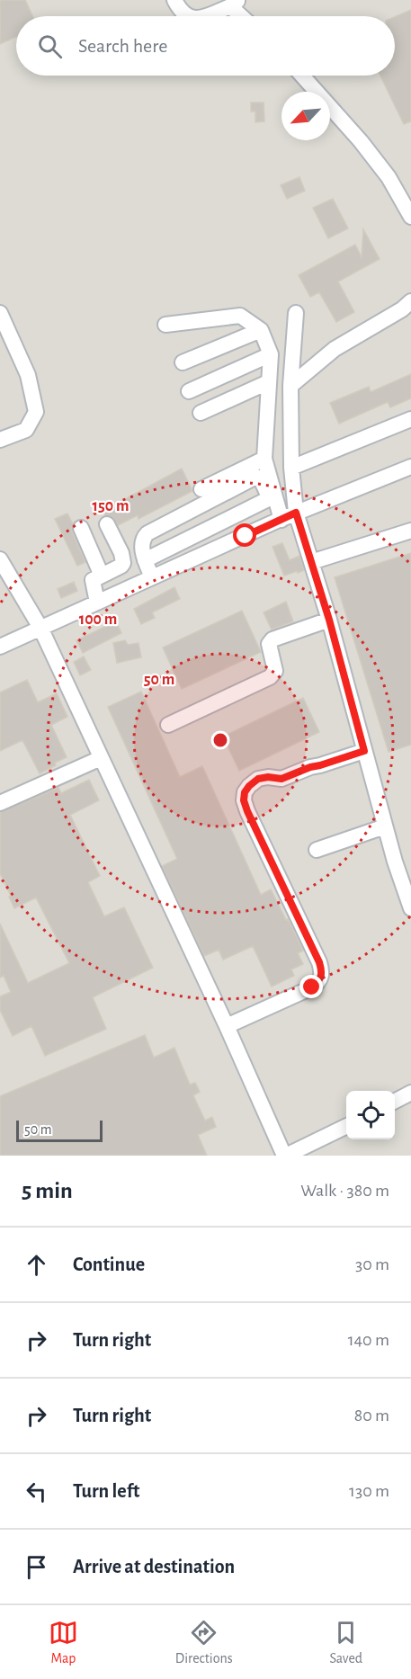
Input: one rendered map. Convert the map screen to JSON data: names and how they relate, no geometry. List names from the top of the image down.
{
  "scale_bar": "50 m",
  "north": "bottom left",
  "page": {
    "search": "Search here",
    "scale": "50 m",
    "heading": ["5 min", "Walk · 380 m"],
    "list": [
      ["Continue", "30 m"],
      ["Turn right", "140 m"],
      ["Turn right", "80 m"],
      ["Turn left", "130 m"],
      "Arrive at destination"
    ],
    "nav": ["Map", "Directions", "Saved"]
  },
  "rings": ["150 m", "100 m", "50 m"]
}
